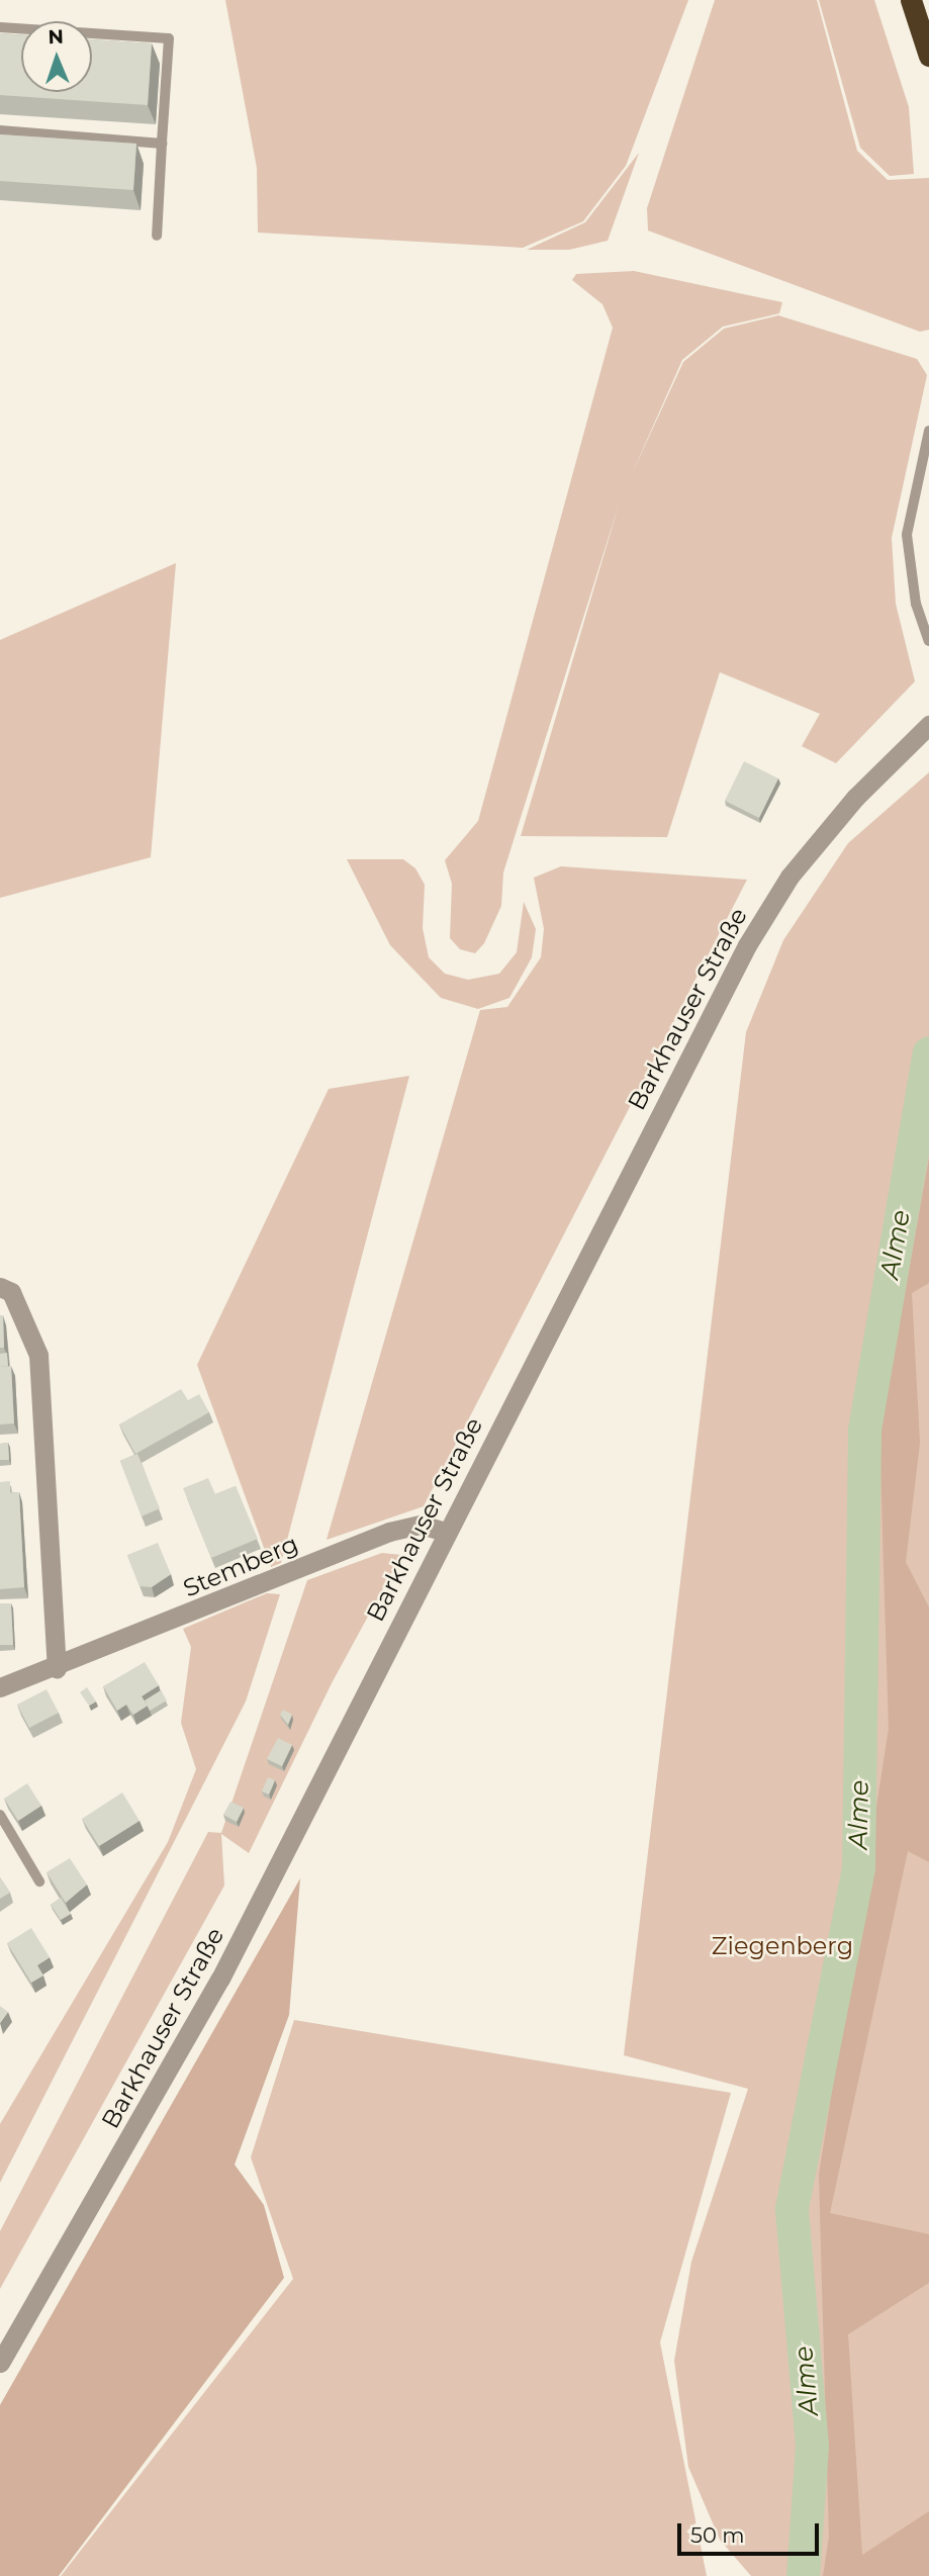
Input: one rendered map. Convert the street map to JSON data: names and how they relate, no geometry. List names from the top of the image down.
{
  "streets": {
    "street": ["Barkhauser Straße", "Stemberg"]
  },
  "crossings": [
    ["Barkhauser Straße", "Stemberg"]
  ],
  "water": ["Alme"],
  "parks": ["Ziegenberg"],
  "scale_bar": "50 m",
  "north": "top"
}
